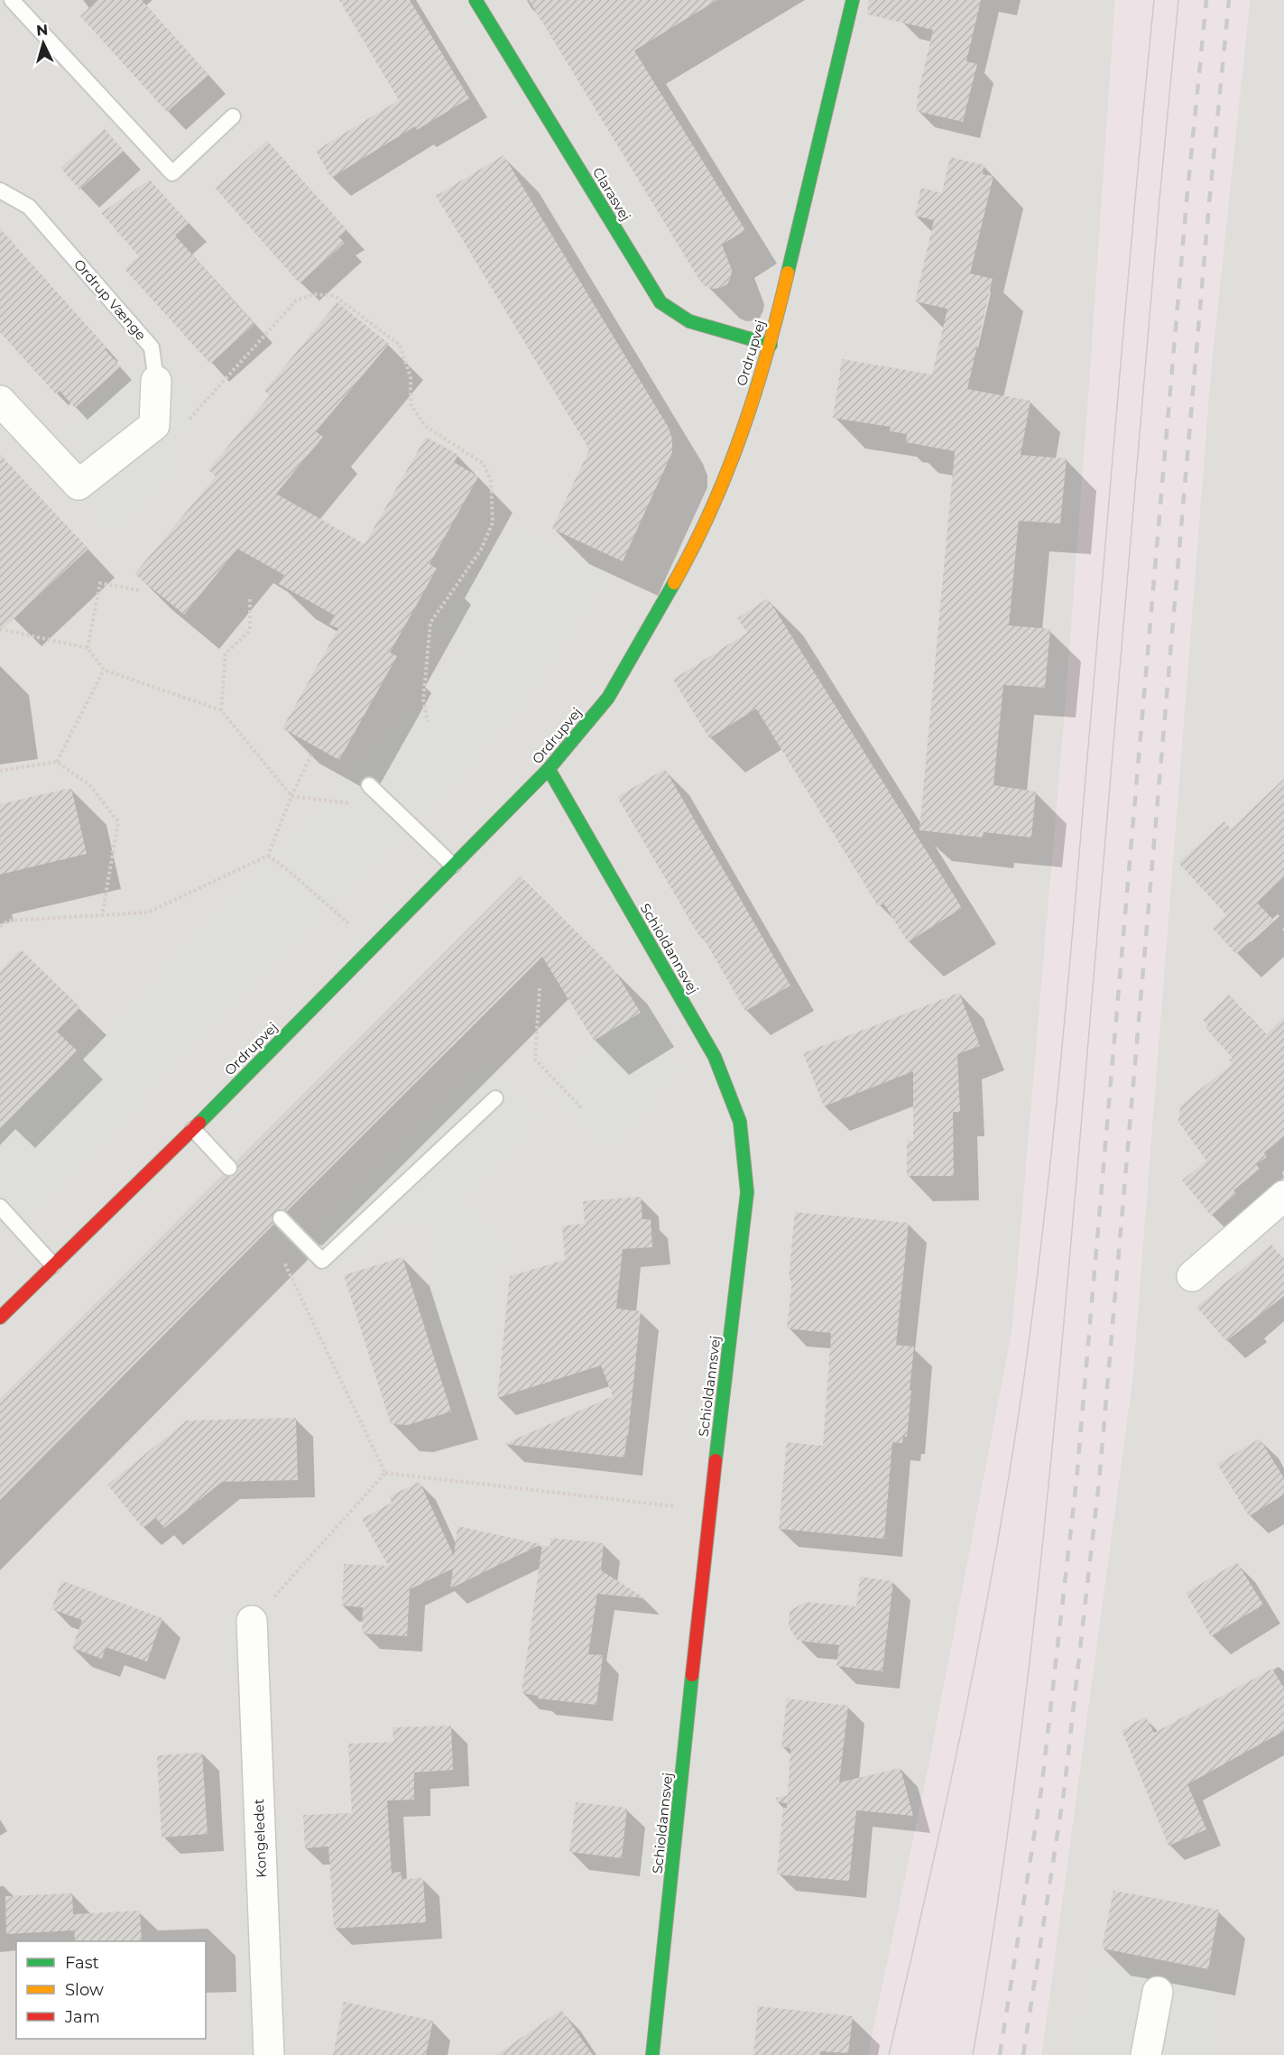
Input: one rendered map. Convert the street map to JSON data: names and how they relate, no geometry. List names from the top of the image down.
{
  "streets": {
    "street": [
      "Clarasvej",
      "Ordrup Vænge",
      "Ordrupvej",
      "Schioldannsvej",
      "Kongeledet"
    ]
  },
  "crossings": [
    ["Clarasvej", "Ordrupvej"],
    ["Ordrupvej", "Schioldannsvej"]
  ],
  "legend": ["Fast", "Slow", "Jam"],
  "north": "top"
}
